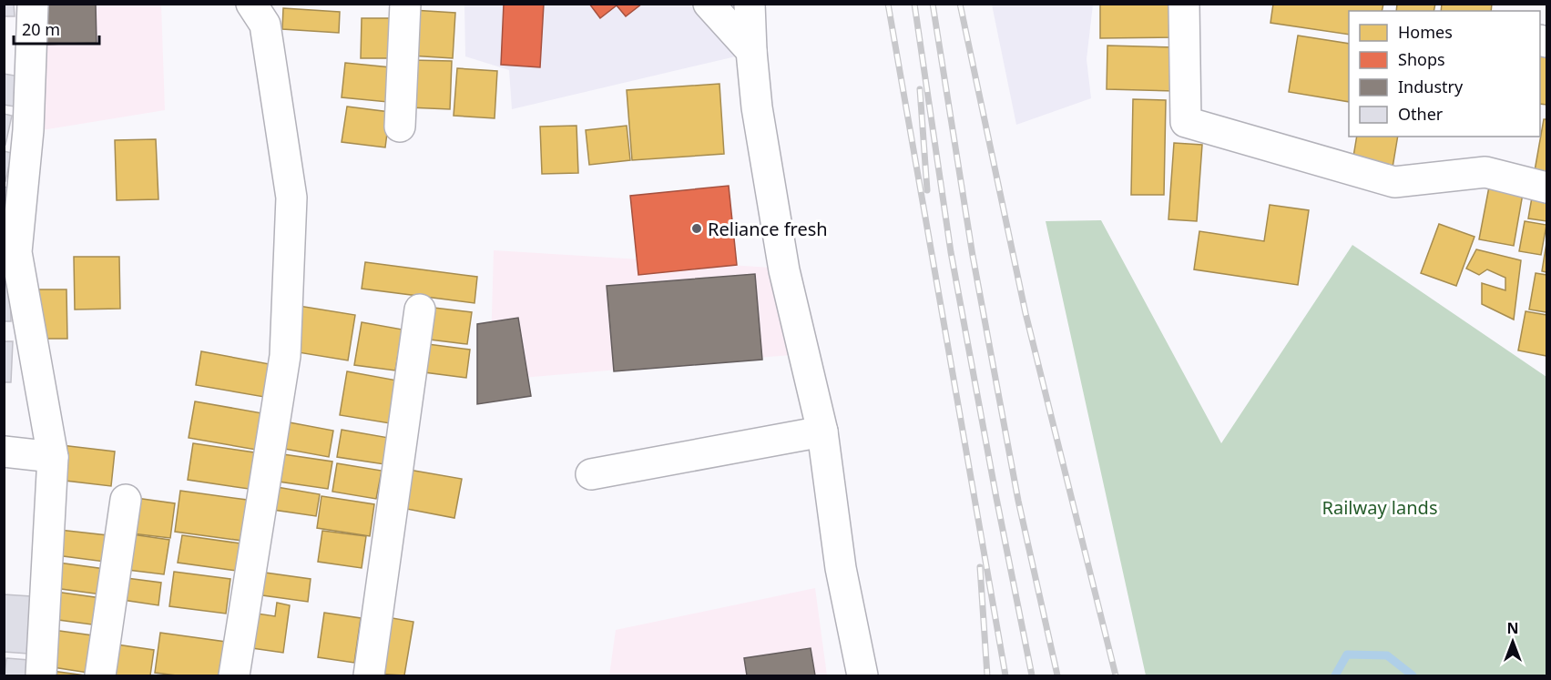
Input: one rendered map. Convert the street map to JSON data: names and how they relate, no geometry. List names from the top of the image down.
{
  "parks": ["Railway lands"],
  "places": ["Reliance fresh"],
  "legend": [
    "Homes",
    "Shops",
    "Industry",
    "Other"
  ],
  "scale_bar": "20 m",
  "north": "top"
}
